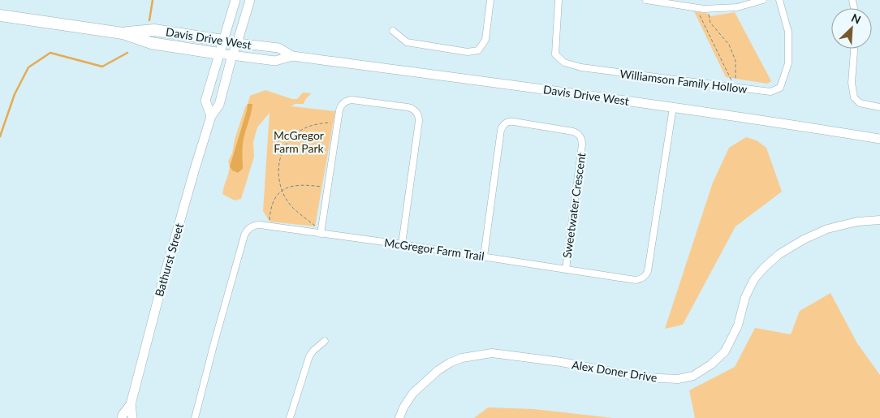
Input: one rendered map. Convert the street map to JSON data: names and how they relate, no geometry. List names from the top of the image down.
{
  "streets": {
    "highway": ["Davis Drive West"],
    "main road": ["Bathurst Street"],
    "street": [
      "Williamson Family Hollow",
      "Sweetwater Crescent",
      "McGregor Farm Trail",
      "Alex Doner Drive"
    ]
  },
  "crossings": [
    ["Davis Drive West", "McGregor Farm Trail"],
    ["Davis Drive West", "Bathurst Street"],
    ["Sweetwater Crescent", "McGregor Farm Trail"]
  ],
  "parks": ["McGregor Farm Park"],
  "north": "top right"
}
